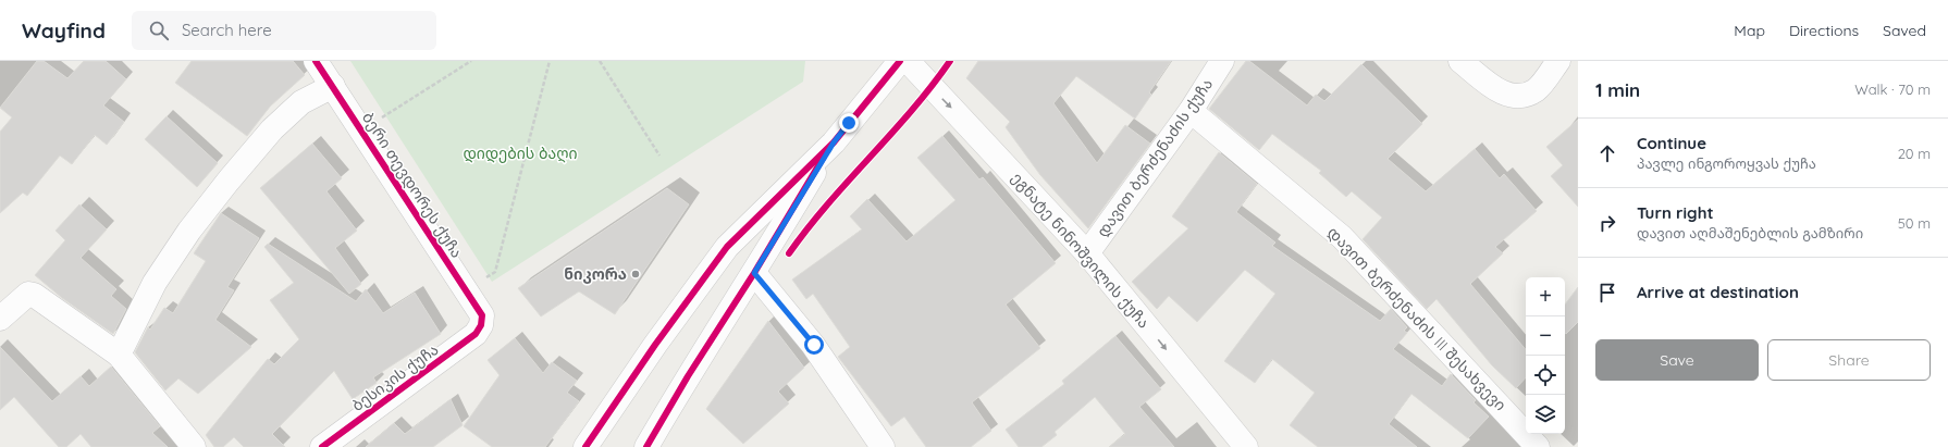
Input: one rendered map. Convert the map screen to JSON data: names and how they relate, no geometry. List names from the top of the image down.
{
  "streets": {
    "street": [
      "დავით ბერძენაძის ქუჩა",
      "ბერი თევდორეს ქუჩა",
      "ეგნატე ნინოშვილის ქუჩა",
      "დავით ბერძენაძის III შესახვევი",
      "ბესიკის ქუჩა"
    ]
  },
  "crossings": [
    ["დავით ბერძენაძის ქუჩა", "ეგნატე ნინოშვილის ქუჩა"],
    ["დავით ბერძენაძის ქუჩა", "დავით ბერძენაძის III შესახვევი"],
    ["ბერი თევდორეს ქუჩა", "ბესიკის ქუჩა"]
  ],
  "one_way": ["ეგნატე ნინოშვილის ქუჩა"],
  "parks": ["დიდების ბაღი"],
  "places": ["ნიკორა"],
  "page": {
    "header": "Wayfind",
    "search": "Search here",
    "nav": ["Map", "Directions", "Saved"],
    "heading": ["1 min", "Walk · 70 m"],
    "list": [
      ["Continue", "პავლე ინგოროყვას ქუჩა", "20 m"],
      ["Turn right", "დავით აღმაშენებლის გამზირი", "50 m"],
      "Arrive at destination"
    ],
    "map_buttons": ["+", "−"],
    "buttons": ["Save", "Share"]
  }
}
